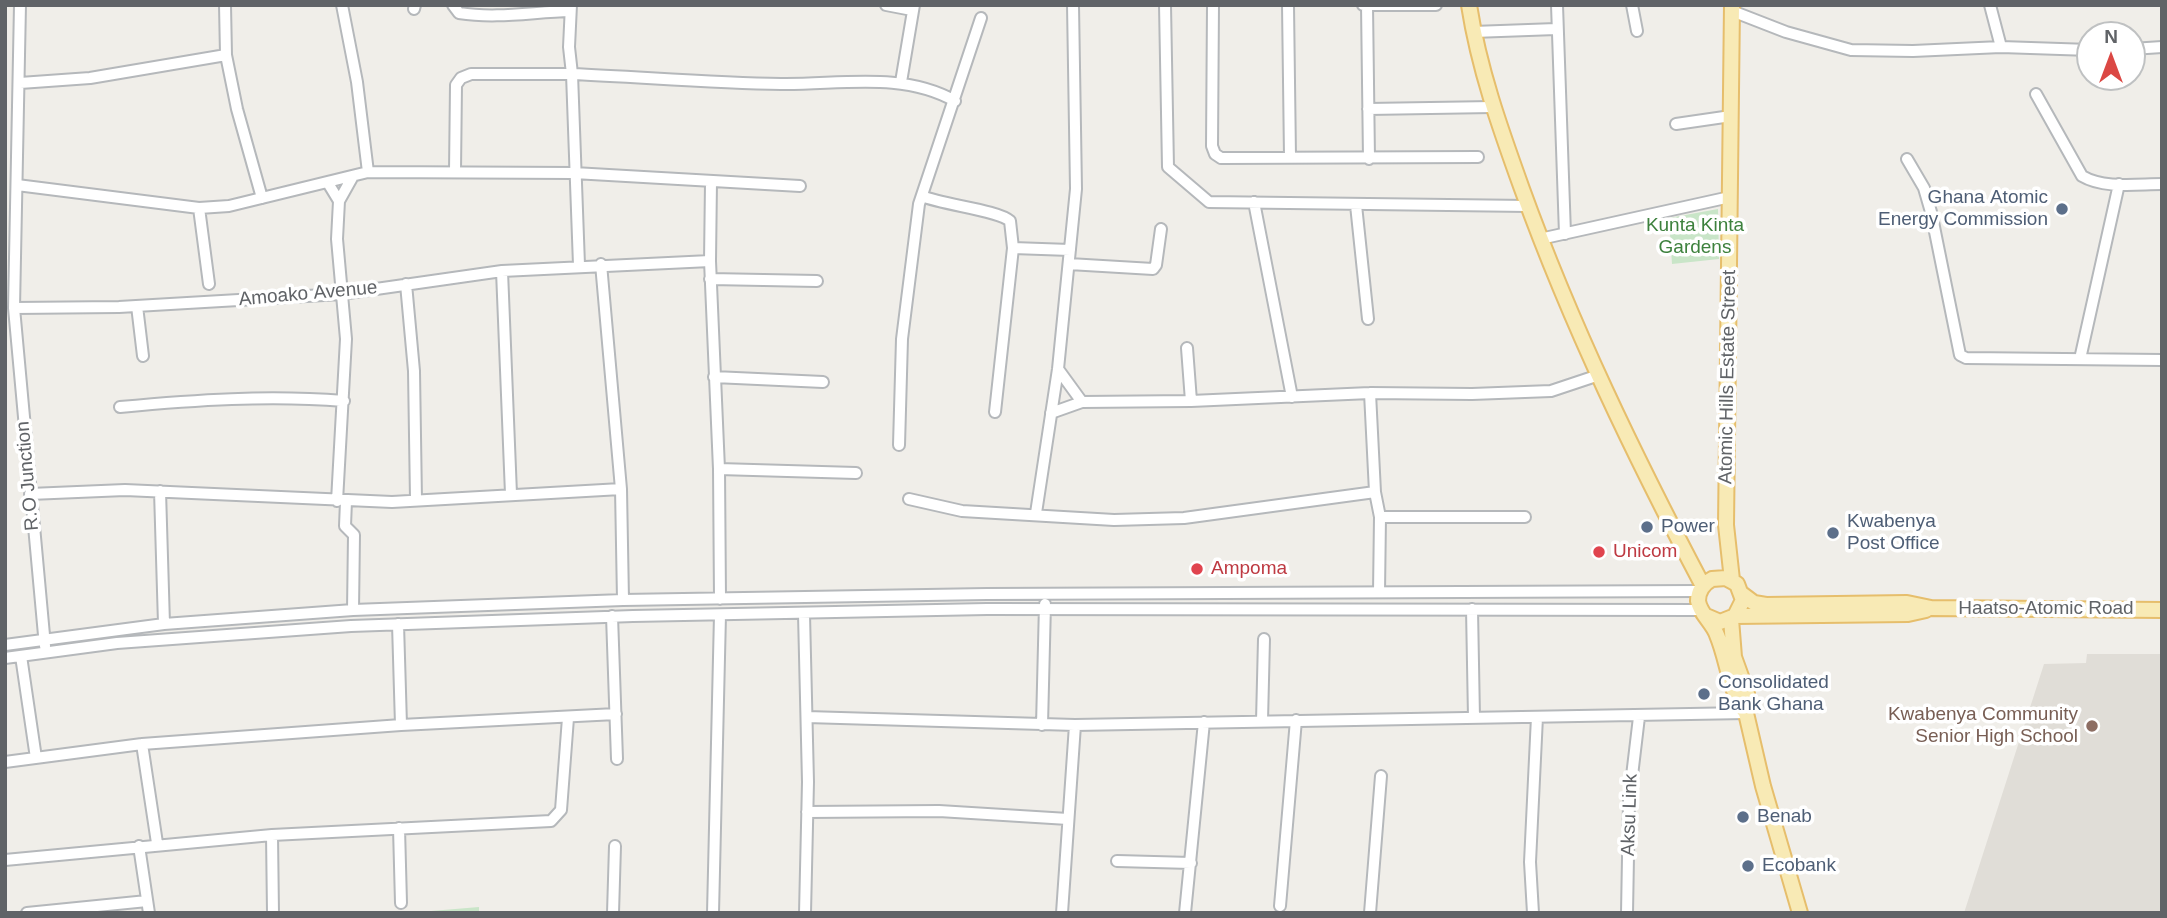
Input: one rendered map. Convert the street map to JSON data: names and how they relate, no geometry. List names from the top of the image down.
{
  "streets": {
    "main road": ["Atomic Hills Estate Street", "Haatso-Atomic Road"],
    "street": ["Amoako Avenue", "R.O Junction", "Aksu Link"]
  },
  "crossings": [
    ["Amoako Avenue", "R.O Junction"]
  ],
  "parks": ["Kunta Kinta Gardens"],
  "places": [
    "Ghana Atomic Energy Commission",
    "Power",
    "Kwabenya Post Office",
    "Unicom",
    "Ampoma",
    "Consolidated Bank Ghana",
    "Kwabenya Community Senior High School",
    "Benab",
    "Ecobank"
  ],
  "north": "top"
}
